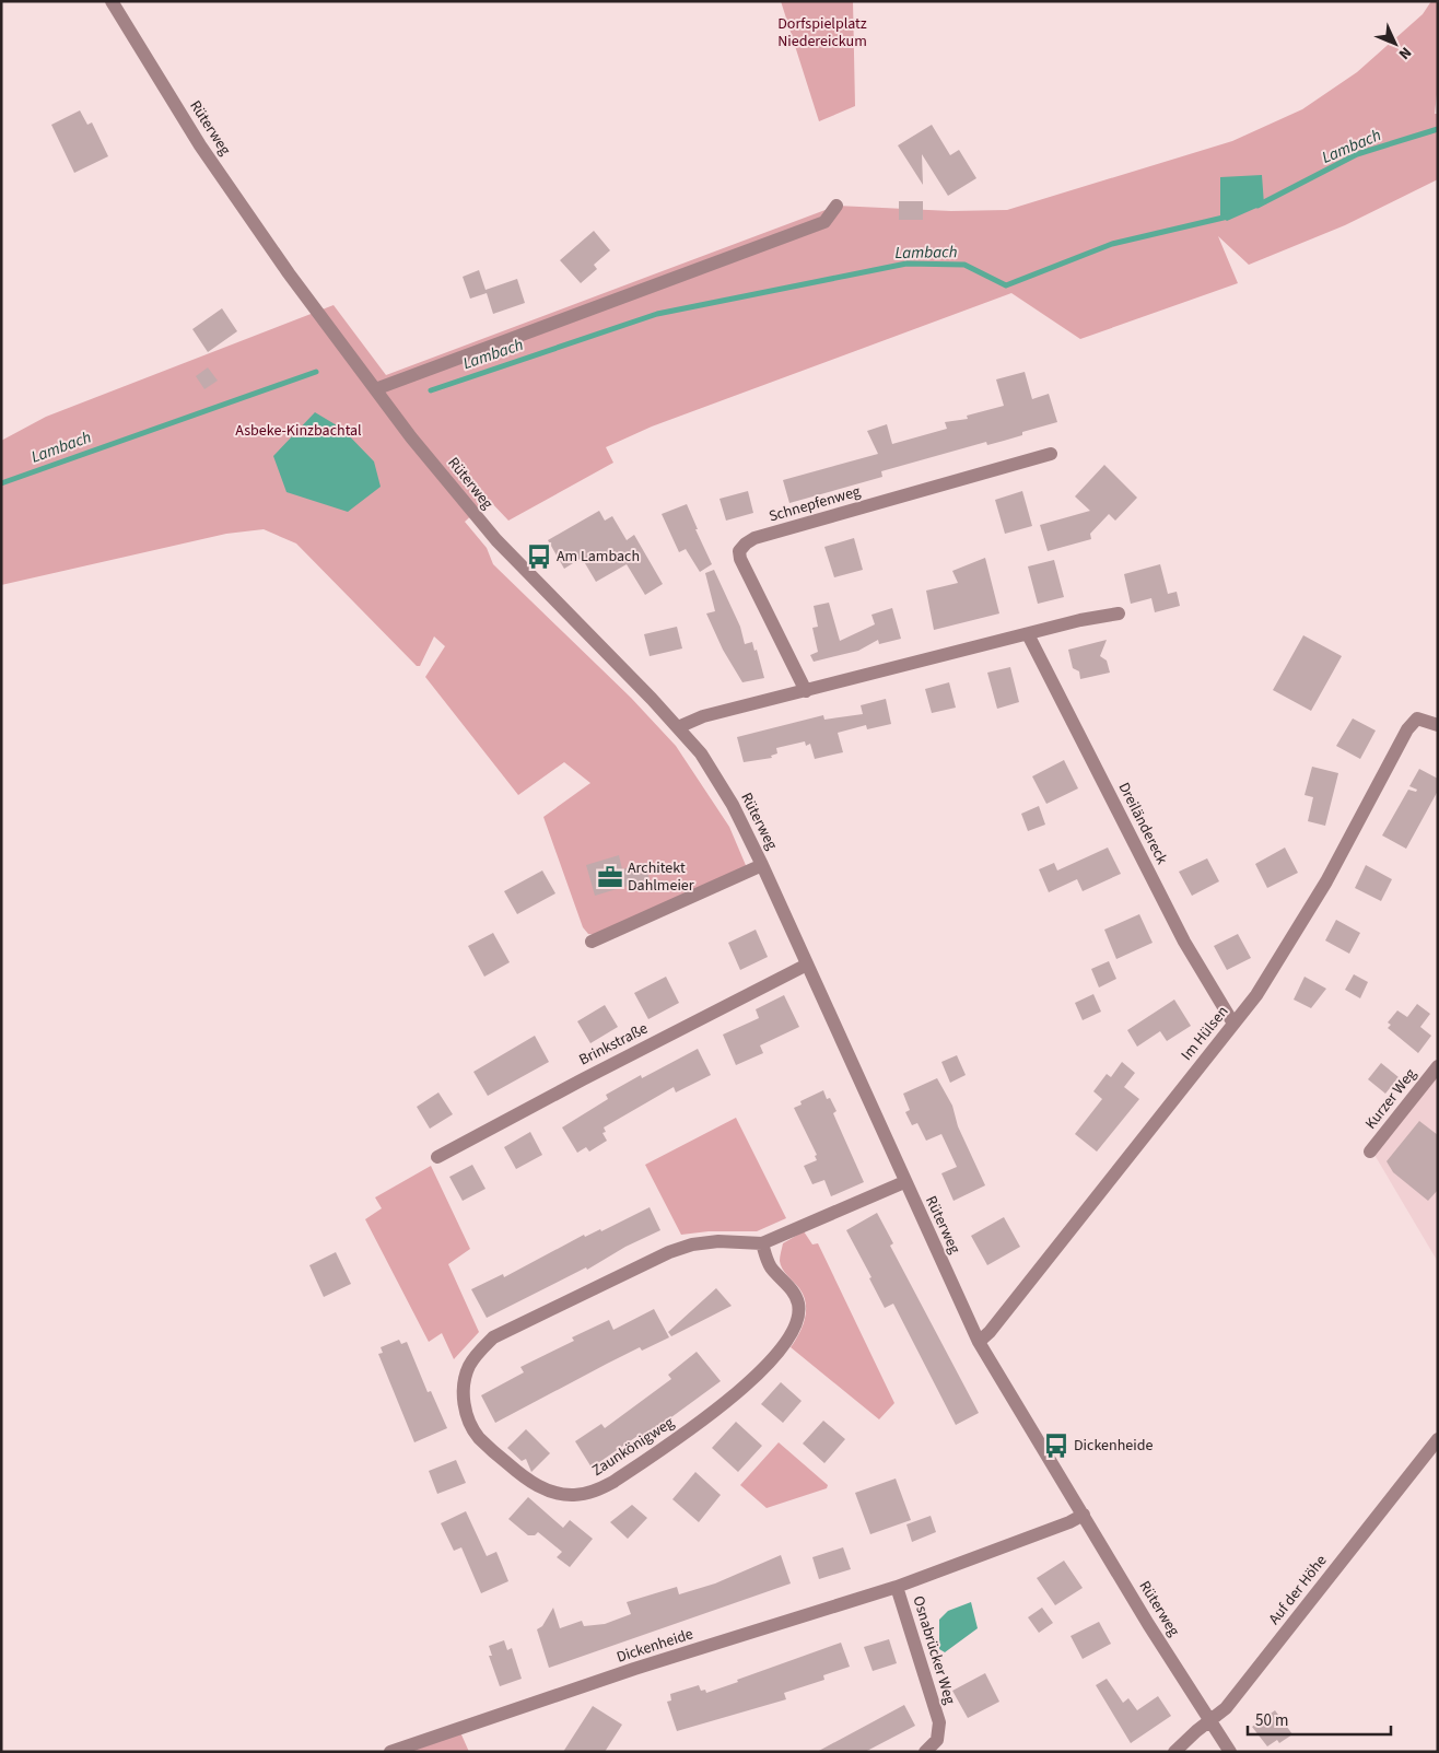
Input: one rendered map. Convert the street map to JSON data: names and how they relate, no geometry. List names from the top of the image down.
{
  "streets": {
    "street": [
      "Rüterweg",
      "Schnepfenweg",
      "Dreiländereck",
      "Im Hülsen",
      "Brinkstraße",
      "Kurzer Weg",
      "Zaunkönigweg",
      "Auf der Höhe",
      "Dickenheide",
      "Osnabrücker Weg"
    ]
  },
  "crossings": [
    ["Rüterweg", "Im Hülsen"],
    ["Rüterweg", "Brinkstraße"],
    ["Rüterweg", "Zaunkönigweg"],
    ["Rüterweg", "Auf der Höhe"],
    ["Rüterweg", "Dickenheide"],
    ["Dreiländereck", "Im Hülsen"],
    ["Dickenheide", "Osnabrücker Weg"]
  ],
  "water": ["Lambach"],
  "parks": ["Dorfspielplatz Niedereickum", "Asbeke-Kinzbachtal"],
  "places": {
    "bus stop": ["Am Lambach", "Dickenheide"],
    "office": ["Architekt Dahlmeier"]
  },
  "scale_bar": "50 m",
  "north": "bottom right"
}
